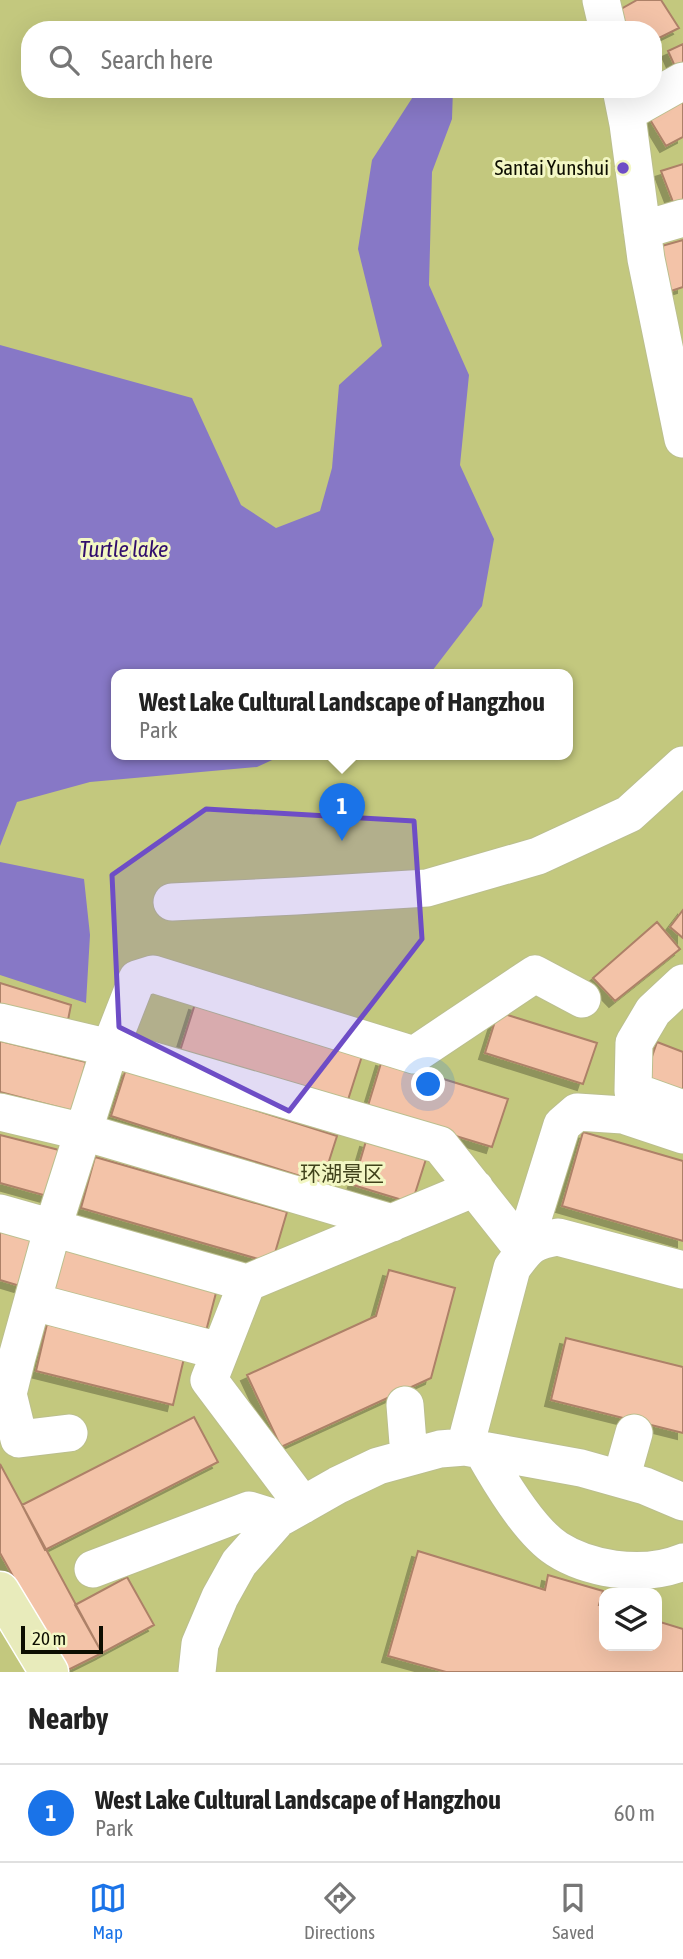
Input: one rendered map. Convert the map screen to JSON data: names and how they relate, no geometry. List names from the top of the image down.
{
  "water": ["Turtle lake"],
  "parks": ["环湖景区"],
  "places": ["Santai Yunshui"],
  "scale_bar": "20 m",
  "page": {
    "search": "Search here",
    "popup": ["West Lake Cultural Landscape of Hangzhou", "Park"],
    "pins": "1",
    "scale": "20 m",
    "heading": "Nearby",
    "list": [
      {
        "mark": "1",
        "name": "West Lake Cultural Landscape of Hangzhou",
        "note": "Park",
        "value": "60 m"
      }
    ],
    "nav": ["Map", "Directions", "Saved"]
  }
}
